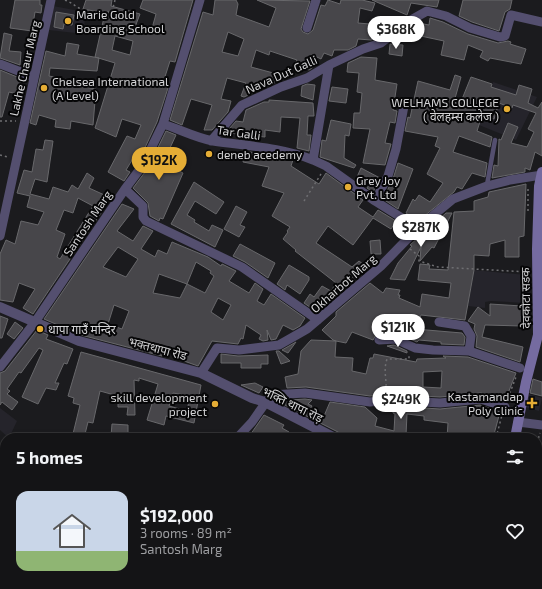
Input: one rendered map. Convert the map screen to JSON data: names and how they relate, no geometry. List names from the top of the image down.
{
  "streets": {
    "main road": ["देवकोटा सडक"],
    "street": [
      "Lakhe Chaur Marg",
      "Nava Dut Galli",
      "Tar Galli",
      "Santosh Marg",
      "Okharbot Marg",
      "भक्तथापा रोड",
      "भक्ति थापा रोड़"
    ]
  },
  "crossings": [
    ["Nava Dut Galli", "Tar Galli"],
    ["Tar Galli", "Santosh Marg"],
    ["Tar Galli", "Okharbot Marg"],
    ["Santosh Marg", "भक्तथापा रोड"],
    ["Okharbot Marg", "देवकोटा सडक"],
    ["Okharbot Marg", "भक्तथापा रोड"],
    ["भक्तथापा रोड", "भक्ति थापा रोड़"]
  ],
  "places": {
    "other": [
      "Marie Gold Boarding School",
      "Chelsea International (A Level)",
      "WELHAMS COLLEGE ( वेलहम्स कलेज )",
      "deneb acedemy",
      "Grey Joy Pvt. Ltd",
      "थापा गाउँ मन्दिर",
      "skill development project"
    ],
    "health": ["Kastamandap Poly Clinic"]
  },
  "page": {
    "price": [
      "$368K",
      "$192K",
      "$287K",
      "$121K",
      "$249K"
    ],
    "heading": "5 homes",
    "list": [
      {
        "name": "$192,000",
        "note": "3 rooms · 89 m² · Santosh Marg"
      }
    ]
  }
}
